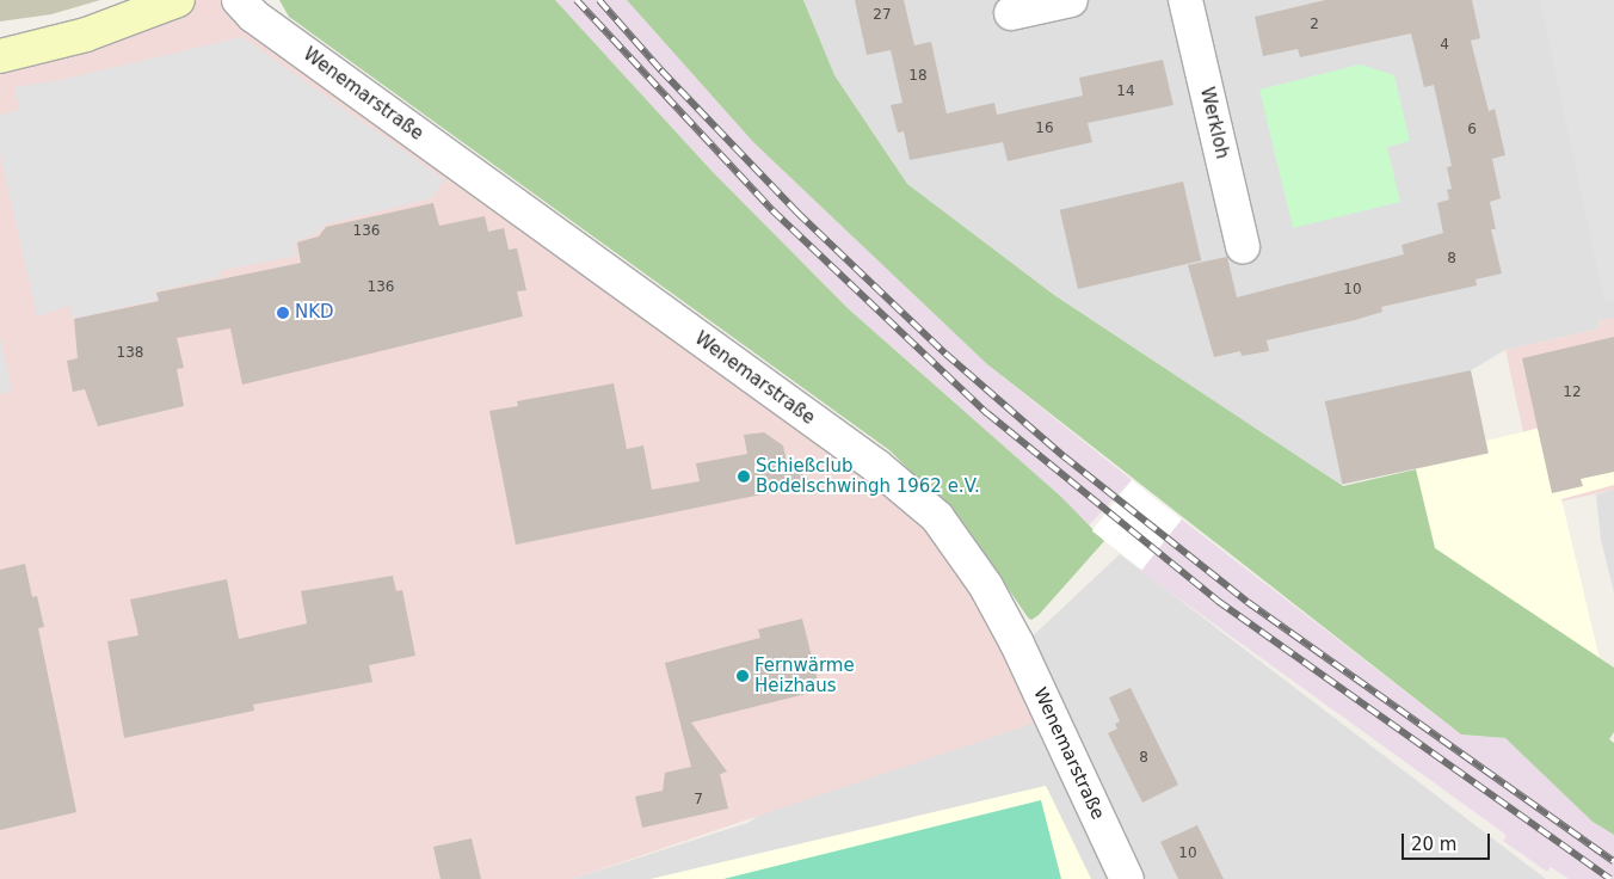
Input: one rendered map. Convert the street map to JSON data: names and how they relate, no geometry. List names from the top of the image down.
{
  "streets": {
    "street": ["Wenemarstraße", "Werkloh"]
  },
  "places": ["NKD", "Schießclub Bodelschwingh 1962 e.V.", "Fernwärme Heizhaus"],
  "house_numbers": [
    "27",
    "2",
    "4",
    "18",
    "14",
    "16",
    "6",
    "136",
    "8",
    "136",
    "10",
    "138",
    "12",
    "8",
    "7",
    "10"
  ],
  "scale_bar": "20 m"
}
